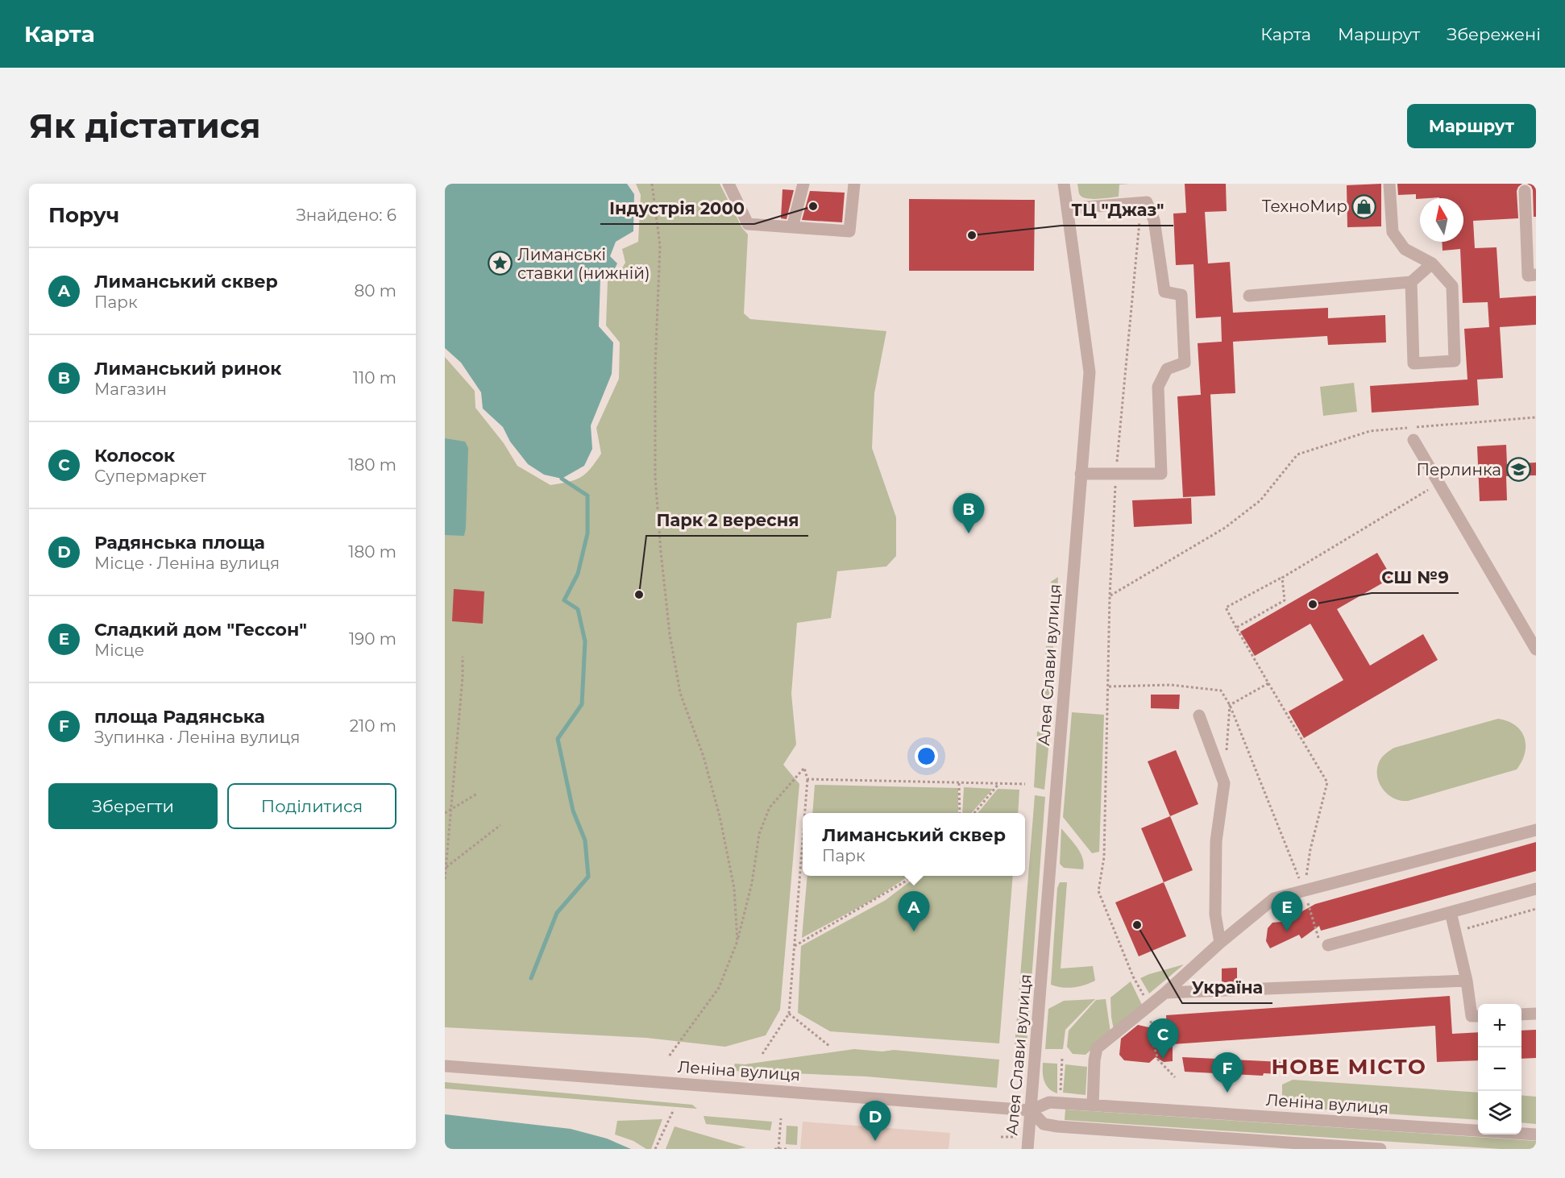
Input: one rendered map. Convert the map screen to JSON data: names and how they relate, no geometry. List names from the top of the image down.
{
  "streets": {
    "street": ["Алея Слави вулиця", "Леніна вулиця"]
  },
  "crossings": [
    ["Алея Слави вулиця", "Леніна вулиця"]
  ],
  "districts": ["НОВЕ МІСТО"],
  "places": {
    "other": [
      "Індустрія 2000",
      "ТЦ \"Джаз\"",
      "Парк 2 вересня",
      "СШ №9",
      "Україна"
    ],
    "shop": ["ТехноМир"],
    "place": ["Лиманські ставки (нижній)"],
    "school or university": ["Перлинка"]
  },
  "north": "top",
  "page": {
    "header": "Карта",
    "nav": ["Карта", "Маршрут", "Збережені"],
    "buttons": [
      "Маршрут",
      ["Зберегти", "Поділитися"]
    ],
    "title": "Як дістатися",
    "heading": ["Поруч", "Знайдено: 6"],
    "list": [
      {
        "mark": "A",
        "name": "Лиманський сквер",
        "note": "Парк",
        "value": "80 m"
      },
      {
        "mark": "B",
        "name": "Лиманський ринок",
        "note": "Магазин",
        "value": "110 m"
      },
      {
        "mark": "C",
        "name": "Колосок",
        "note": "Супермаркет",
        "value": "180 m"
      },
      {
        "mark": "D",
        "name": "Радянська площа",
        "note": "Місце · Леніна вулиця",
        "value": "180 m"
      },
      {
        "mark": "E",
        "name": "Сладкий дом \"Гессон\"",
        "note": "Місце",
        "value": "190 m"
      },
      {
        "mark": "F",
        "name": "площа Радянська",
        "note": "Зупинка · Леніна вулиця",
        "value": "210 m"
      }
    ],
    "pins": [
      "B",
      "A",
      "E",
      "C",
      "F",
      "D"
    ],
    "popup": ["Лиманський сквер", "Парк"],
    "map_buttons": ["+", "−"]
  }
}
